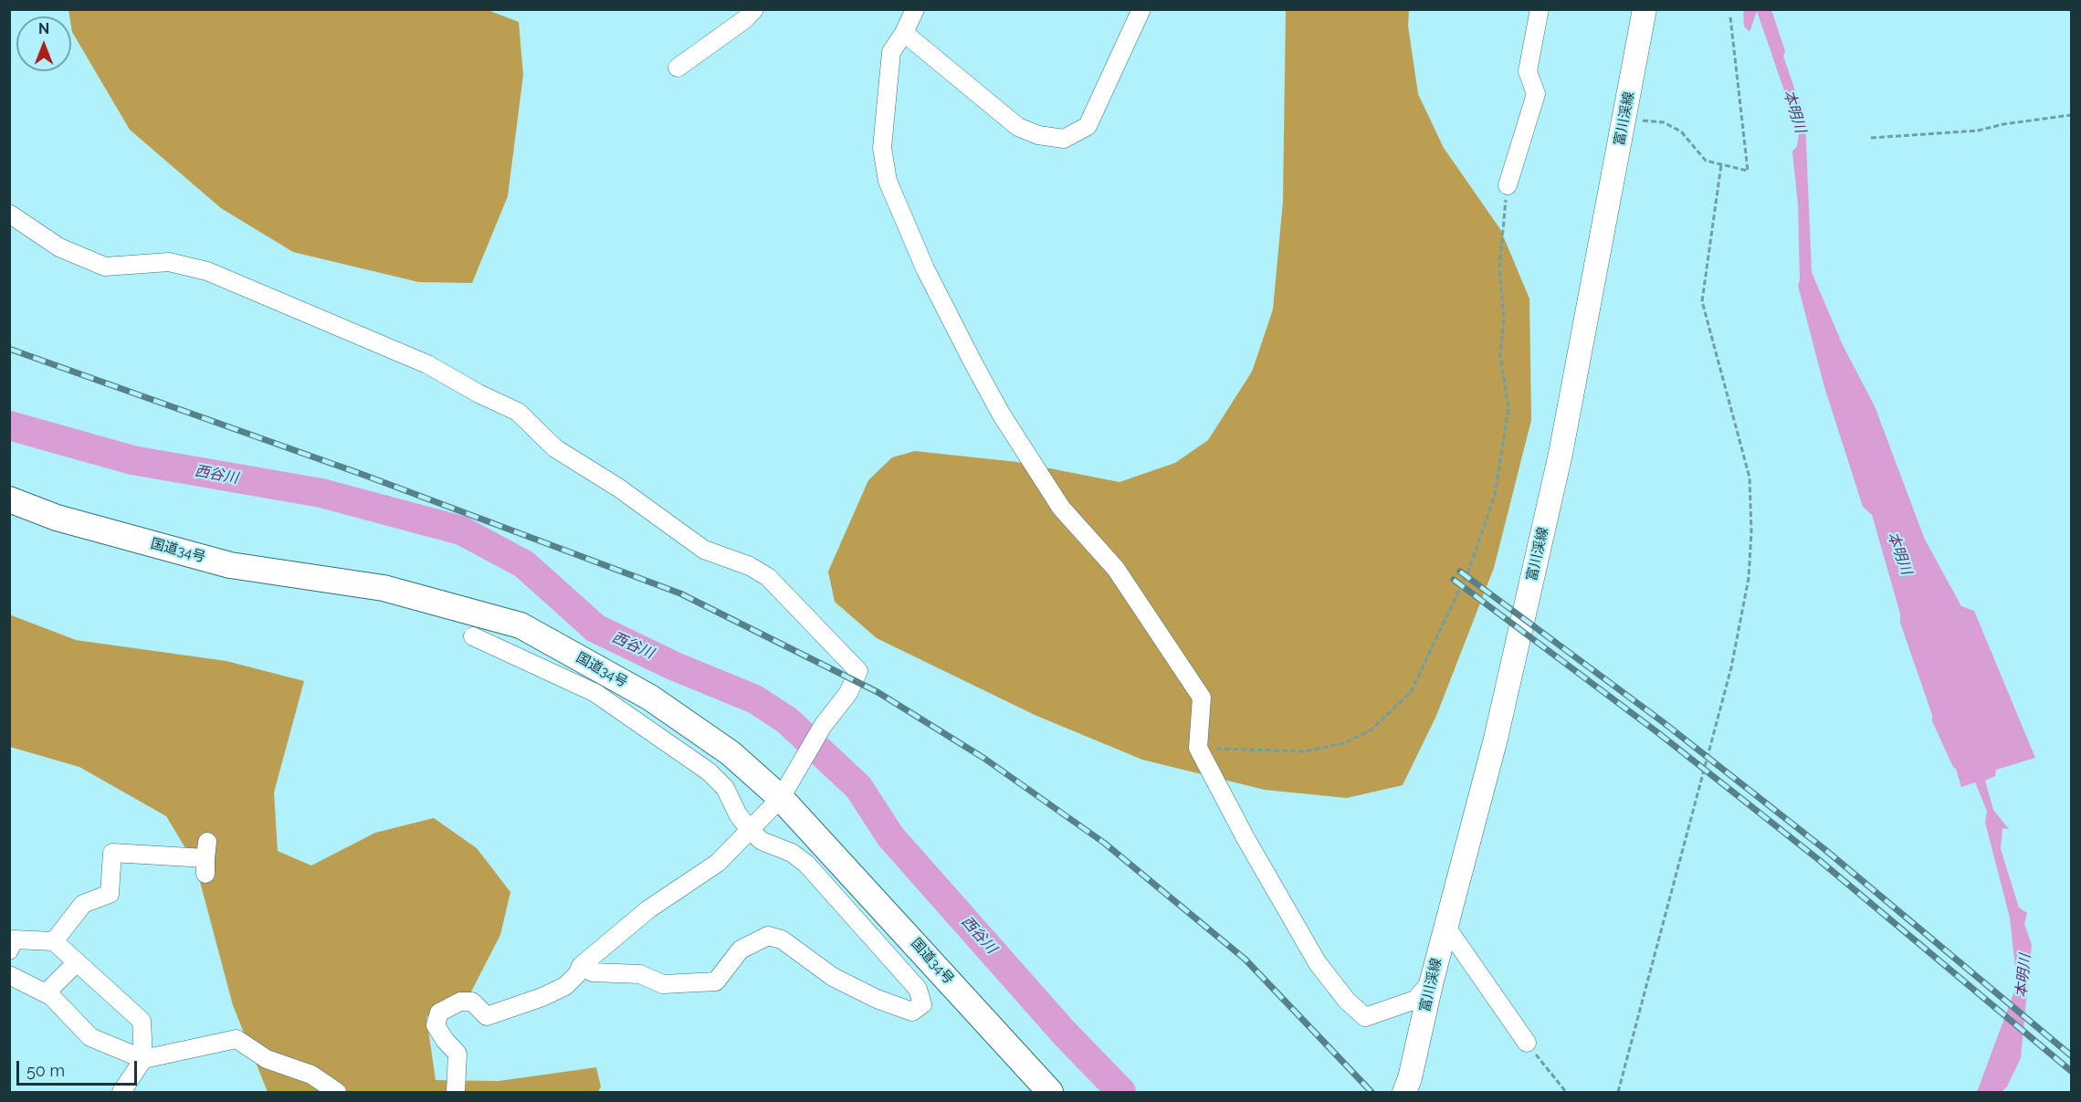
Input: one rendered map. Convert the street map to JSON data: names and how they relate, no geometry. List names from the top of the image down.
{
  "streets": {
    "highway": ["国道34号"],
    "main road": ["富川渓線"]
  },
  "water": ["本明川", "西谷川"],
  "scale_bar": "50 m",
  "north": "top"
}
